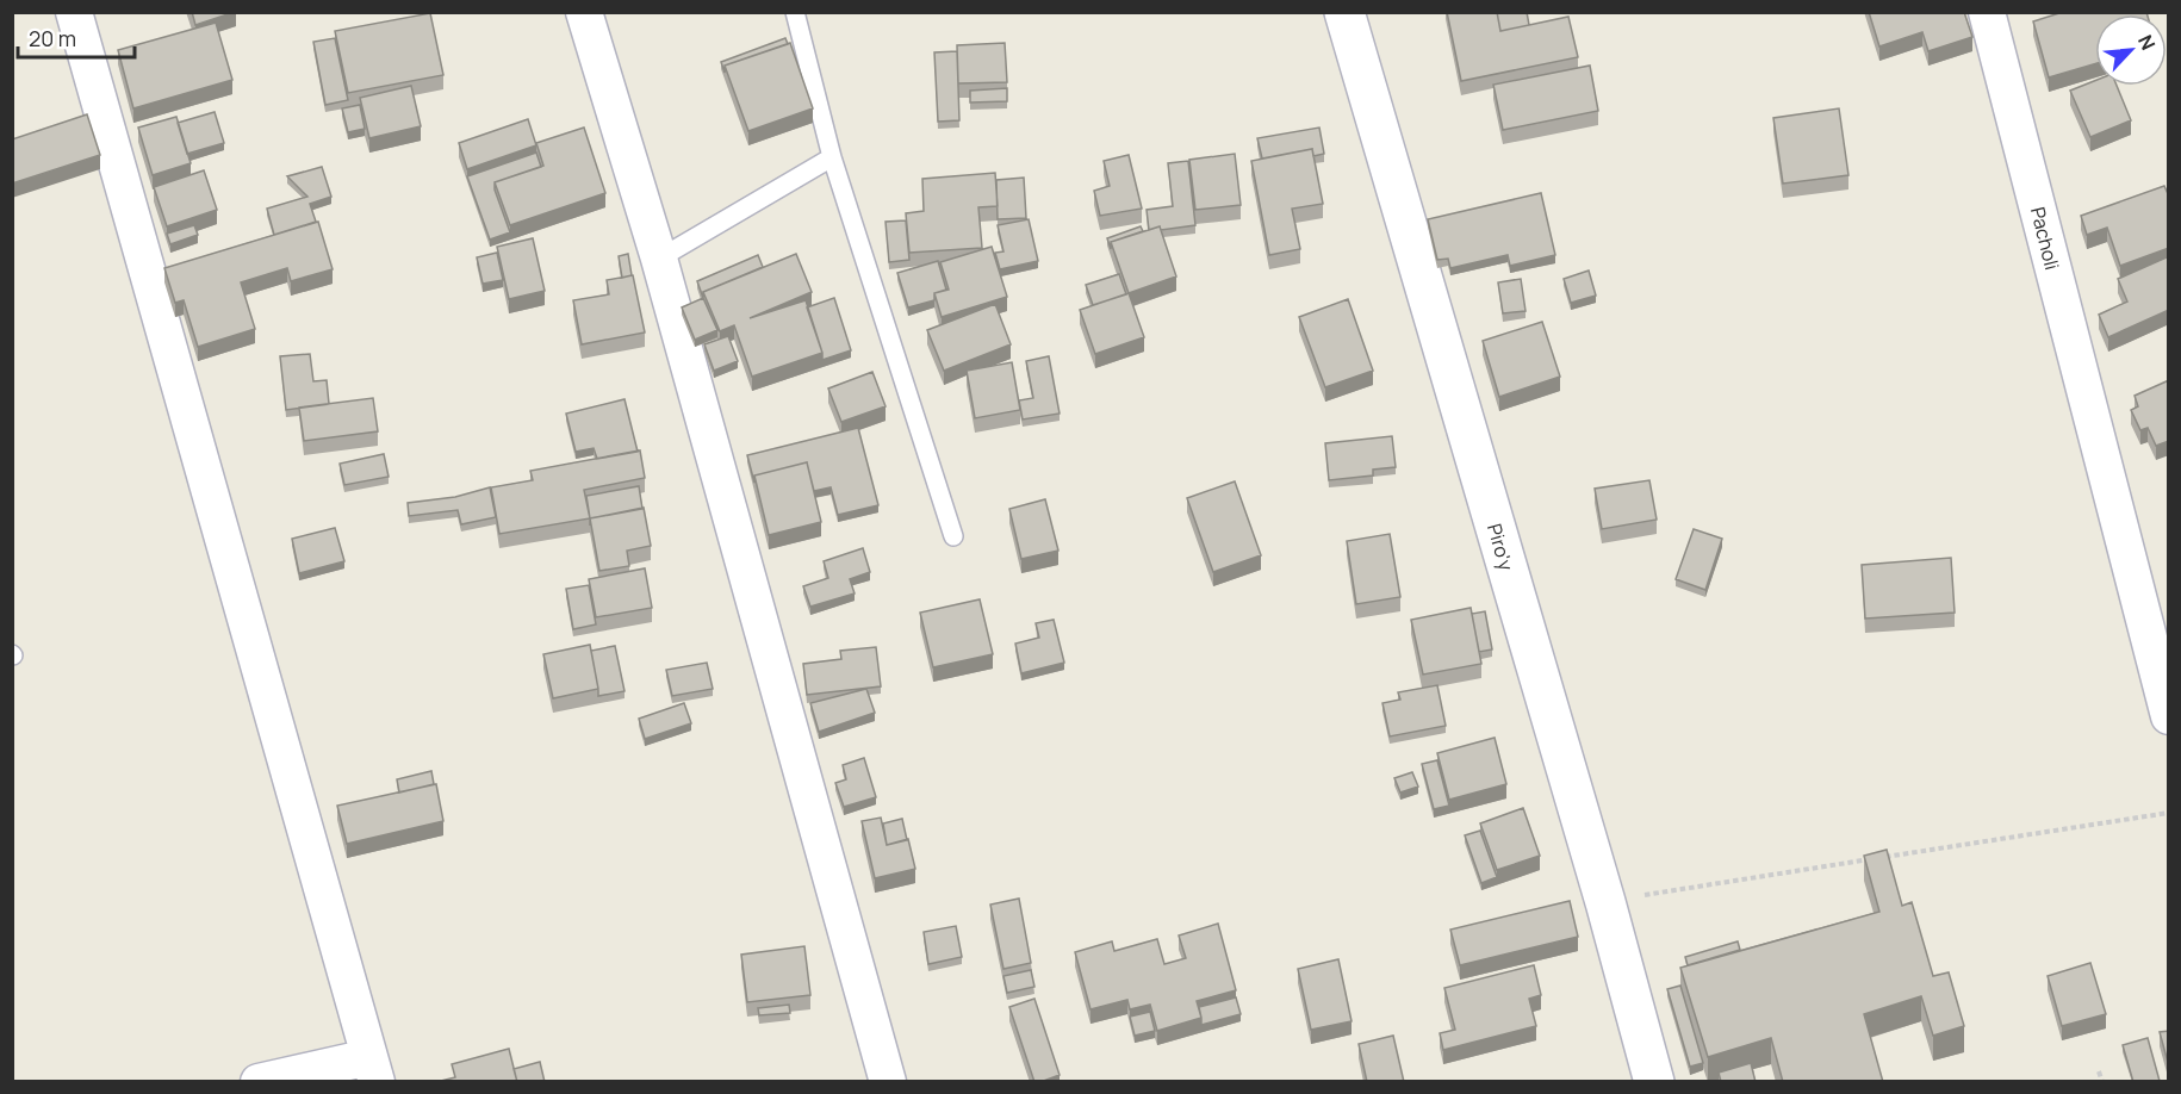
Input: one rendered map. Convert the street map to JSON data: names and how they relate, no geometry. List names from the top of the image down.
{
  "streets": {
    "main road": ["Piro'y"],
    "street": ["Pacholi"]
  },
  "scale_bar": "20 m",
  "north": "top right"
}
